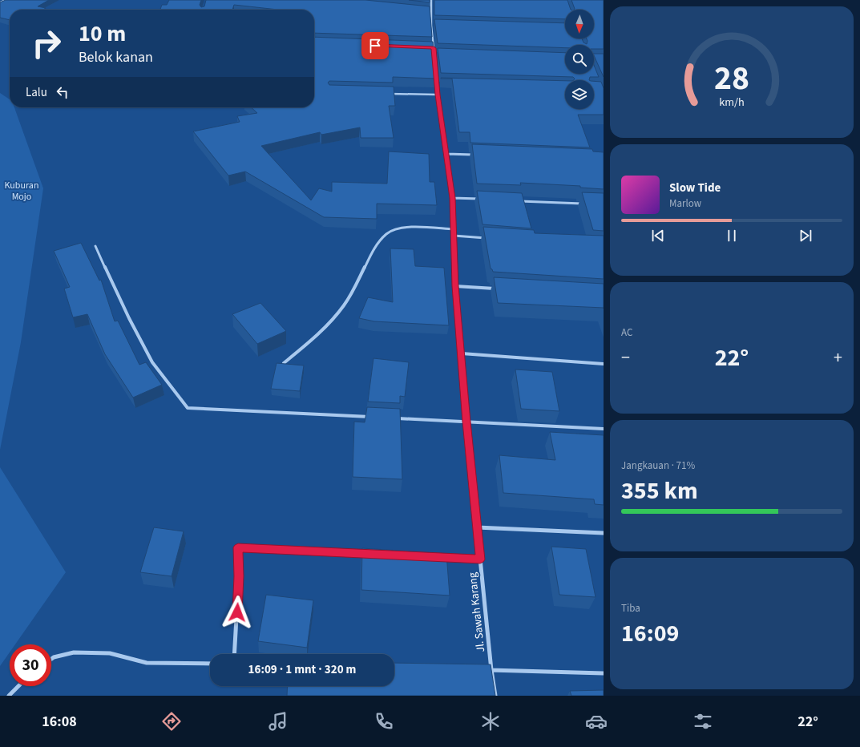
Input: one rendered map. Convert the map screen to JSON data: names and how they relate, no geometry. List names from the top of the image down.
{
  "streets": {
    "street": ["Jl. Sawah Karang"]
  },
  "parks": ["Kuburan Mojo"],
  "north": "bottom",
  "page": {
    "turn": ["10 m", "Belok kanan"],
    "then": "Lalu",
    "song": ["Slow Tide", "Marlow"],
    "tile": [
      "AC",
      ["Jangkauan · 71%", "355 km"],
      ["Tiba", "16:09"]
    ],
    "heat": ["−", "22°", "+"],
    "limit": "30",
    "trip": "16:09 · 1 mnt · 320 m",
    "tabs": ["16:08", "22°"],
    "gauge": ["28", "km/h"]
  }
}
